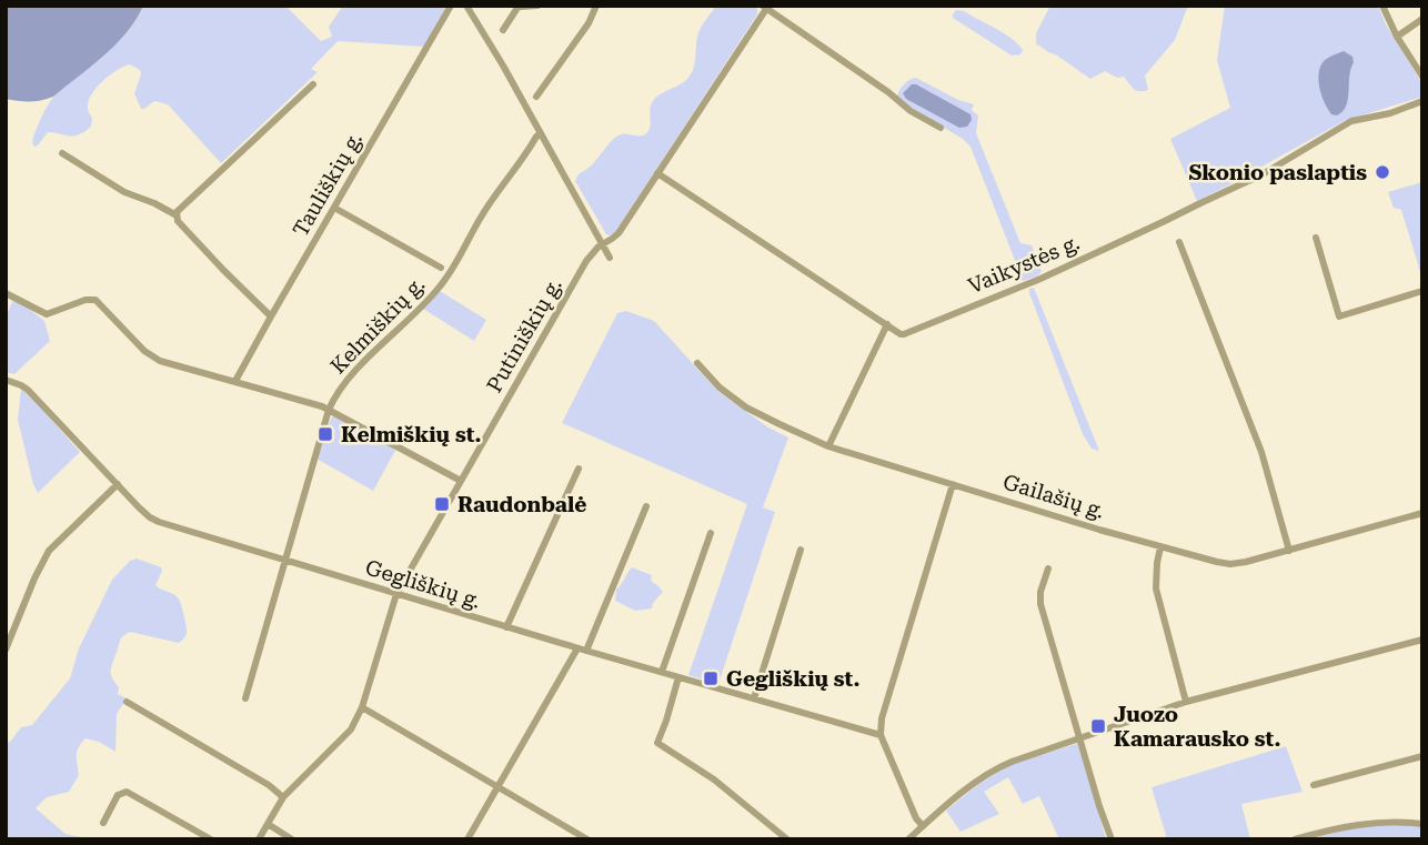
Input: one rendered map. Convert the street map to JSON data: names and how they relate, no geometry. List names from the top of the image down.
{
  "streets": {
    "street": [
      "Tauliškių g.",
      "Vaikystės g.",
      "Kelmiškių g.",
      "Putiniškių g.",
      "Gailašių g.",
      "Gegliškių g."
    ]
  },
  "crossings": [
    ["Vaikystės g.", "Putiniškių g."],
    ["Kelmiškių g.", "Gegliškių g."],
    ["Putiniškių g.", "Gegliškių g."]
  ],
  "places": {
    "other": ["Skonio paslaptis"],
    "transit": [
      "Kelmiškių st.",
      "Raudonbalė",
      "Gegliškių st.",
      "Juozo Kamarausko st."
    ]
  }
}
